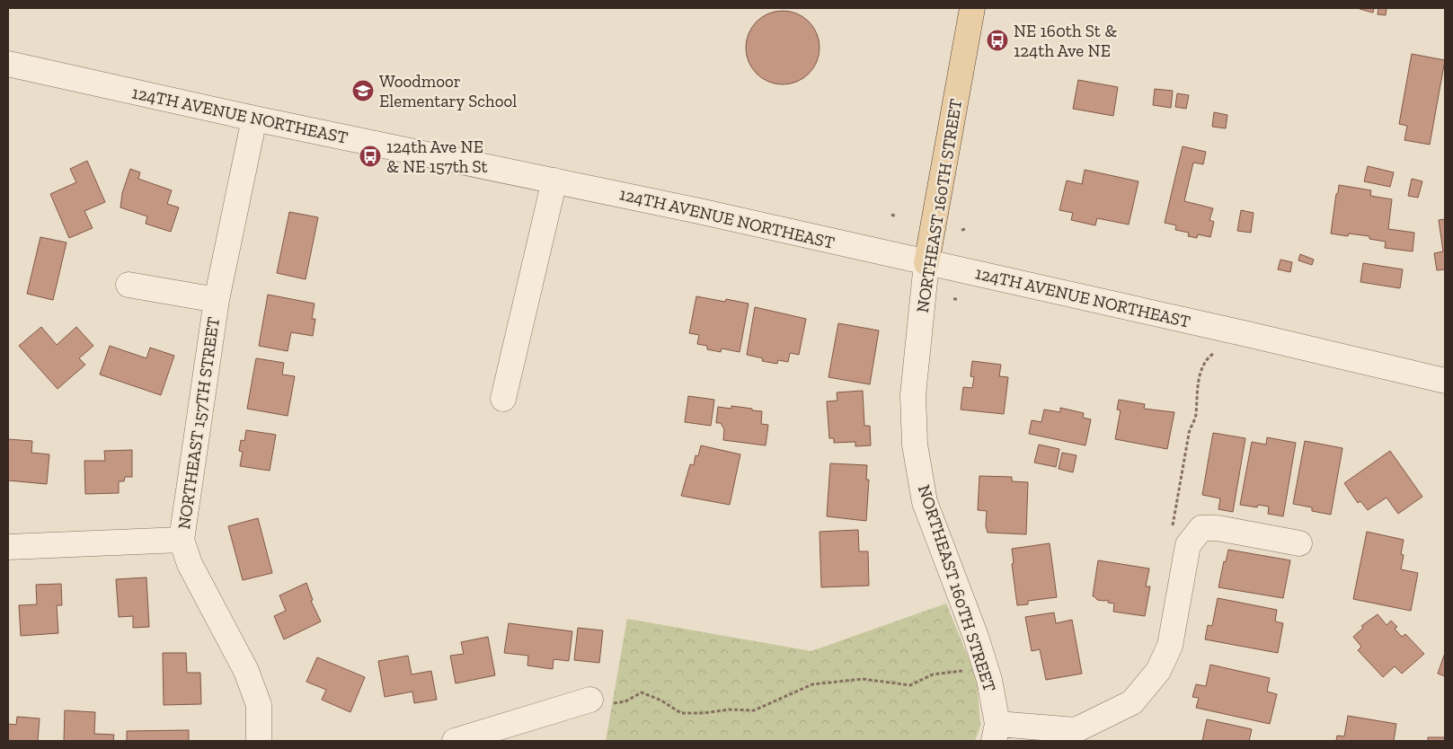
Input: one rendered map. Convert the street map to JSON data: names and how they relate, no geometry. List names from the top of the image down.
{
  "streets": {
    "main road": ["NORTHEAST 160TH STREET"],
    "street": ["124TH AVENUE NORTHEAST", "NORTHEAST 157TH STREET"]
  },
  "crossings": [
    ["124TH AVENUE NORTHEAST", "NORTHEAST 160TH STREET"],
    ["124TH AVENUE NORTHEAST", "NORTHEAST 157TH STREET"]
  ],
  "places": {
    "bus stop": ["NE 160th St & 124th Ave NE", "124th Ave NE & NE 157th St"],
    "school or university": ["Woodmoor Elementary School"]
  }
}
